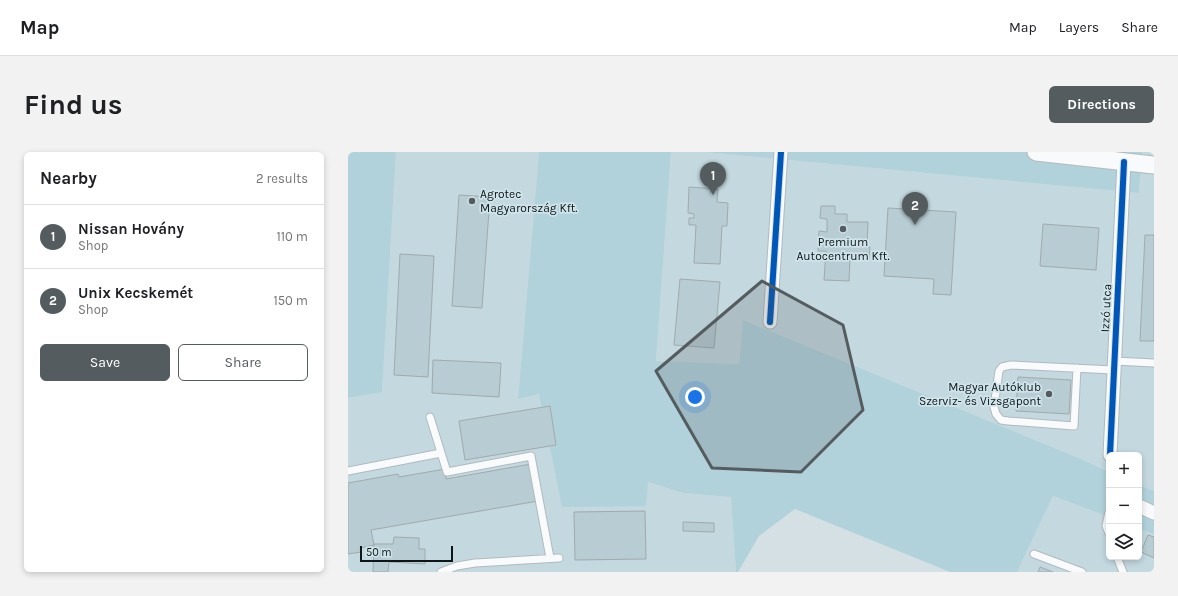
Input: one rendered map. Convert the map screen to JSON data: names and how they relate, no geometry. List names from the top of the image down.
{
  "streets": {
    "street": ["Izzó utca"]
  },
  "places": ["Agrotec Magyarország Kft.", "Premium Autocentrum Kft.", "Magyar Autóklub Szerviz- és Vizsgapont"],
  "scale_bar": "50 m",
  "page": {
    "header": "Map",
    "nav": ["Map", "Layers", "Share"],
    "buttons": [
      "Directions",
      ["Save", "Share"]
    ],
    "title": "Find us",
    "heading": ["Nearby", "2 results"],
    "pins": ["1", "2"],
    "list": [
      {
        "mark": "1",
        "name": "Nissan Hovány",
        "note": "Shop",
        "value": "110 m"
      },
      {
        "mark": "2",
        "name": "Unix Kecskemét",
        "note": "Shop",
        "value": "150 m"
      }
    ],
    "map_buttons": ["+", "−"],
    "scale": "50 m"
  }
}
